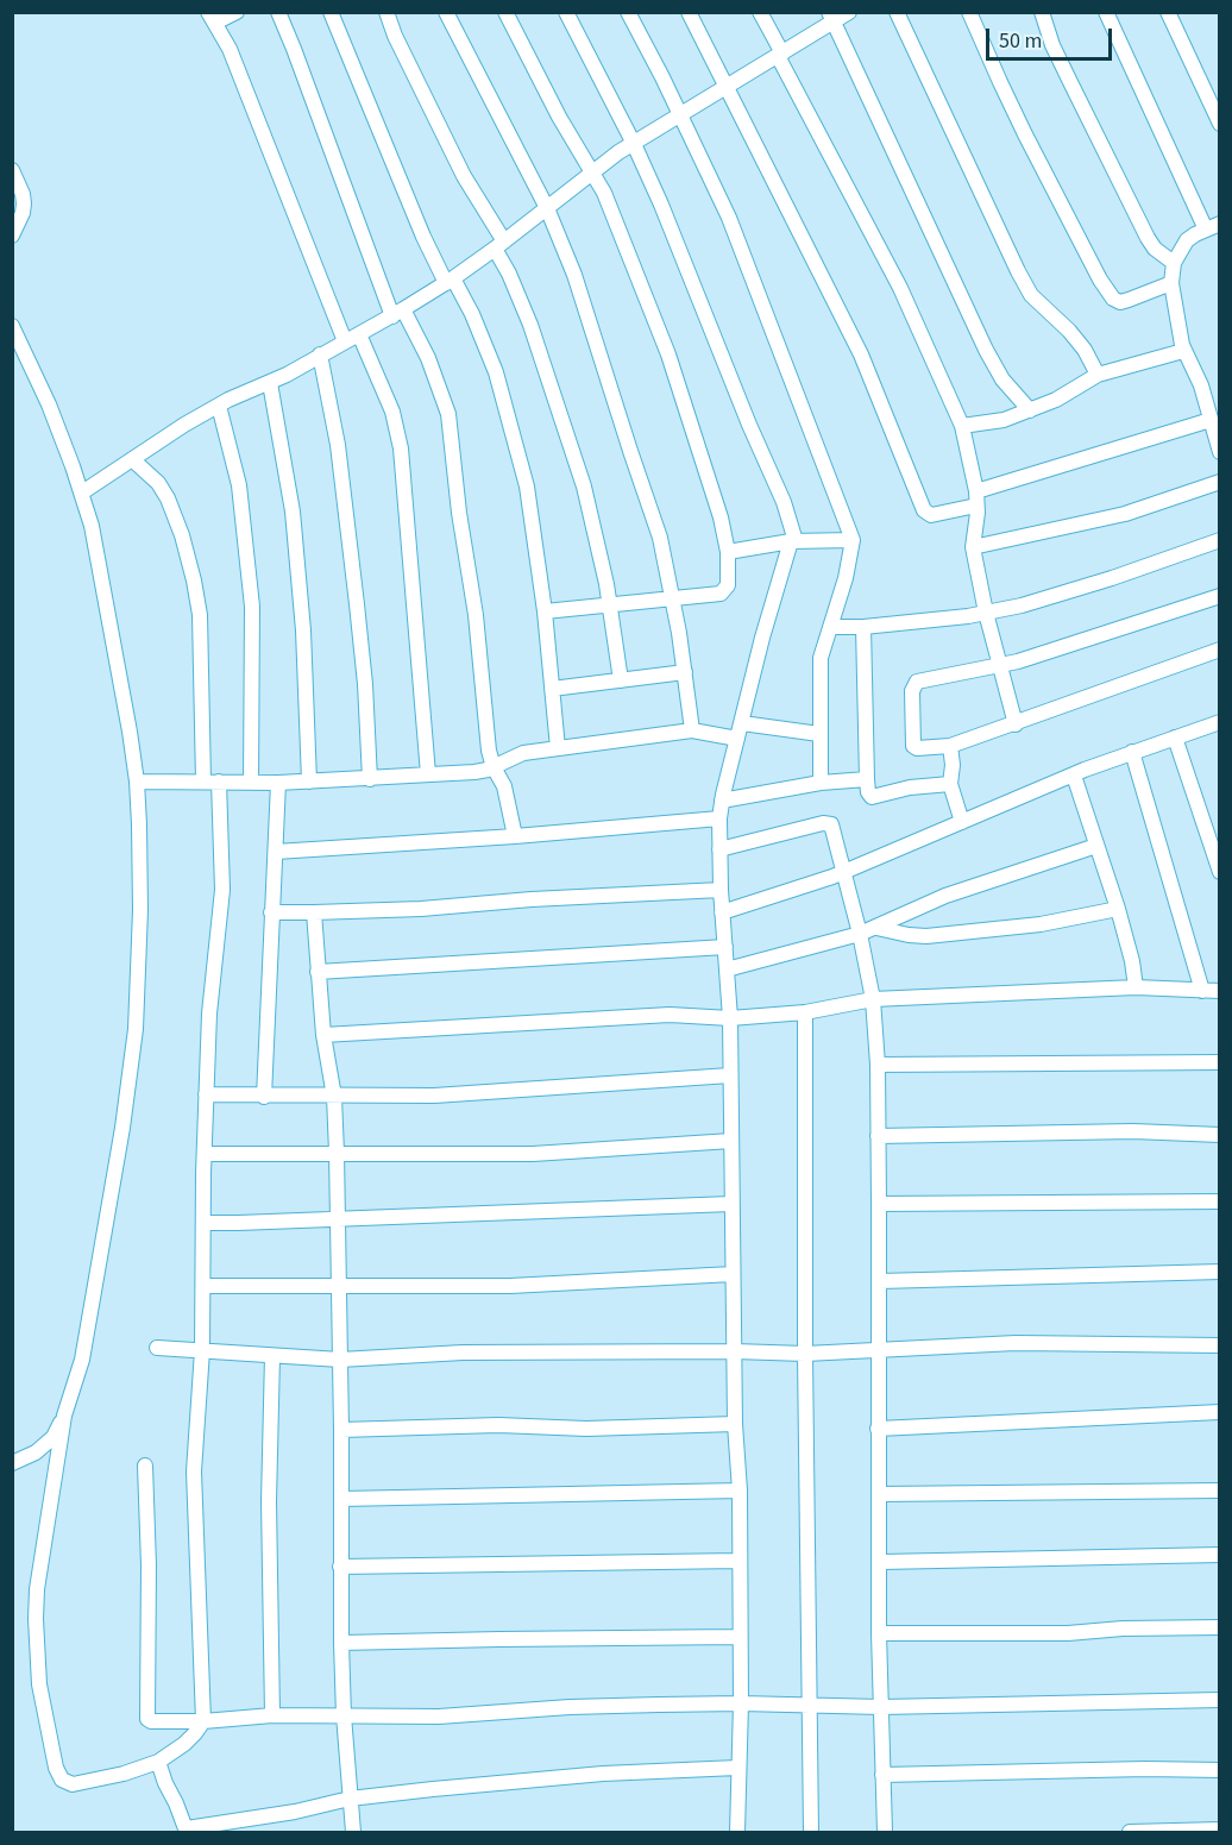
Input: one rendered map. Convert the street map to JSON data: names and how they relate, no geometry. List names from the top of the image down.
{
  "scale_bar": "50 m"
}
